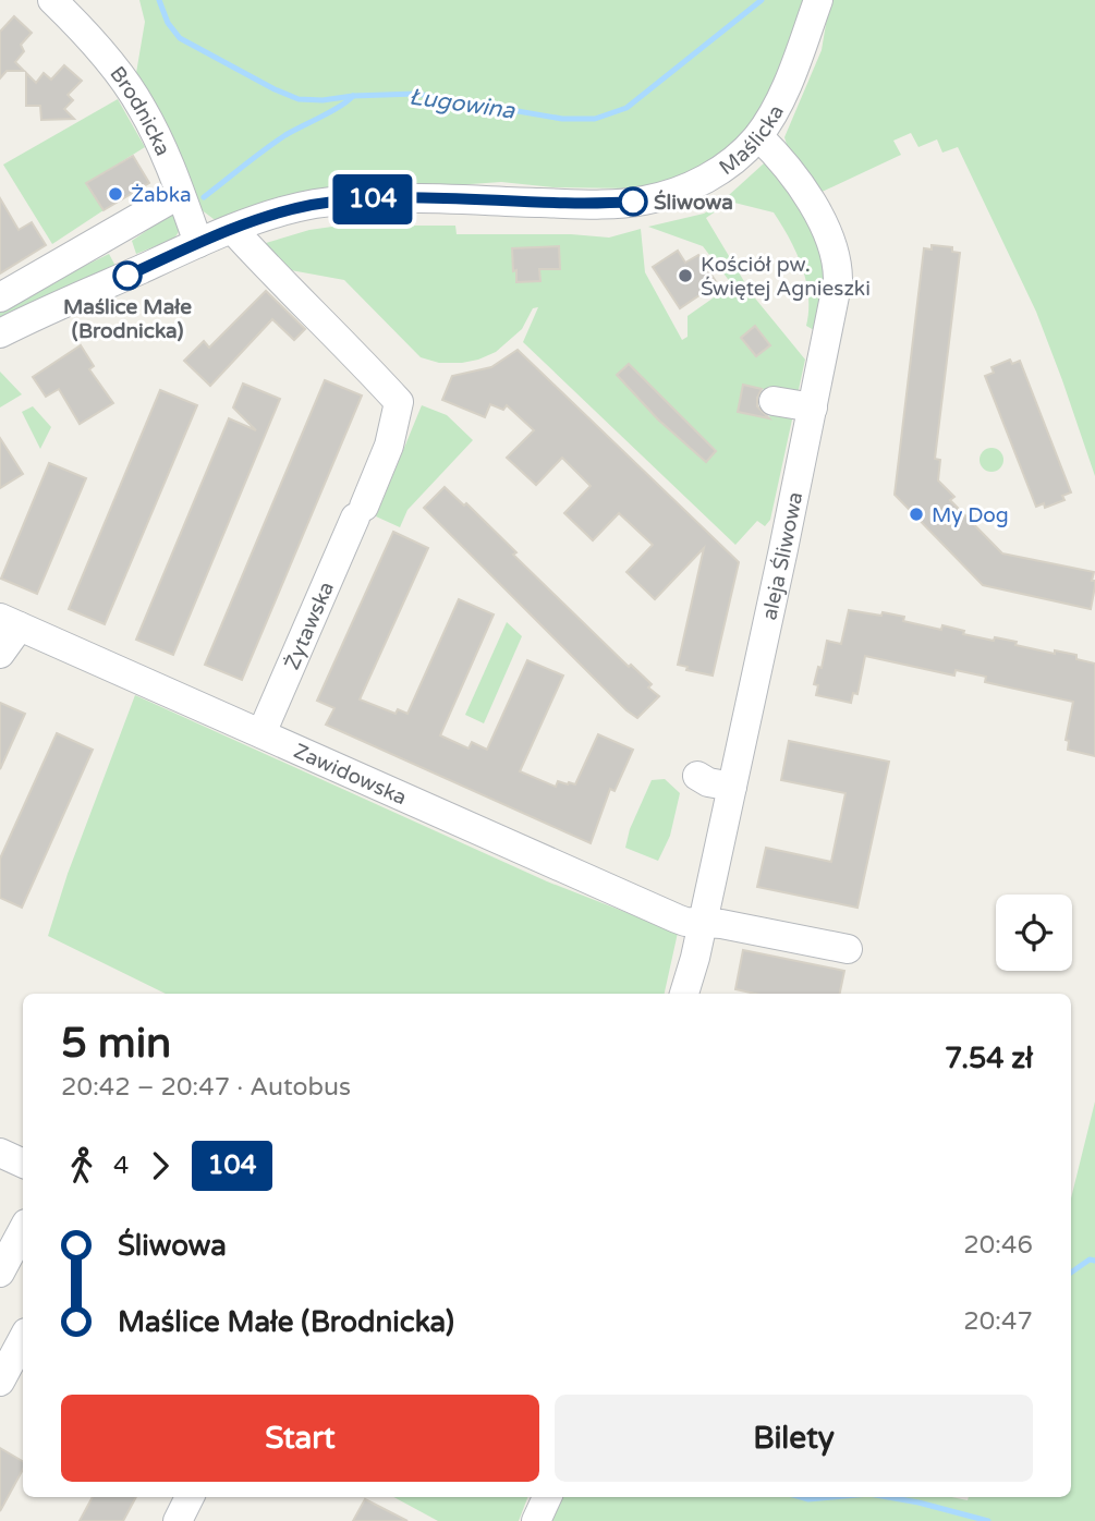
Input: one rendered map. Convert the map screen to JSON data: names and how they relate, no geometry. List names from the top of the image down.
{
  "streets": {
    "street": [
      "Brodnicka",
      "Maślicka",
      "aleja Śliwowa",
      "Żytawska",
      "Zawidowska"
    ]
  },
  "crossings": [
    ["Brodnicka", "Maślicka"],
    ["Maślicka", "aleja Śliwowa"],
    ["Maślicka", "Żytawska"],
    ["aleja Śliwowa", "Zawidowska"],
    ["Żytawska", "Zawidowska"]
  ],
  "water": ["Ługowina"],
  "places": [
    "Żabka",
    "Śliwowa",
    "Maślice Małe (Brodnicka)",
    "Kościół pw. Świętej Agnieszki",
    "My Dog"
  ],
  "lines": ["bus line 104"],
  "page": {
    "on_map": "104",
    "heading": ["5 min", "20:42 – 20:47 · Autobus", "7.54 zł"],
    "legs": ["4", "104"],
    "list": [
      {
        "name": "Śliwowa",
        "value": "20:46"
      },
      {
        "name": "Maślice Małe (Brodnicka)",
        "value": "20:47"
      }
    ],
    "buttons": ["Start", "Bilety"]
  }
}
